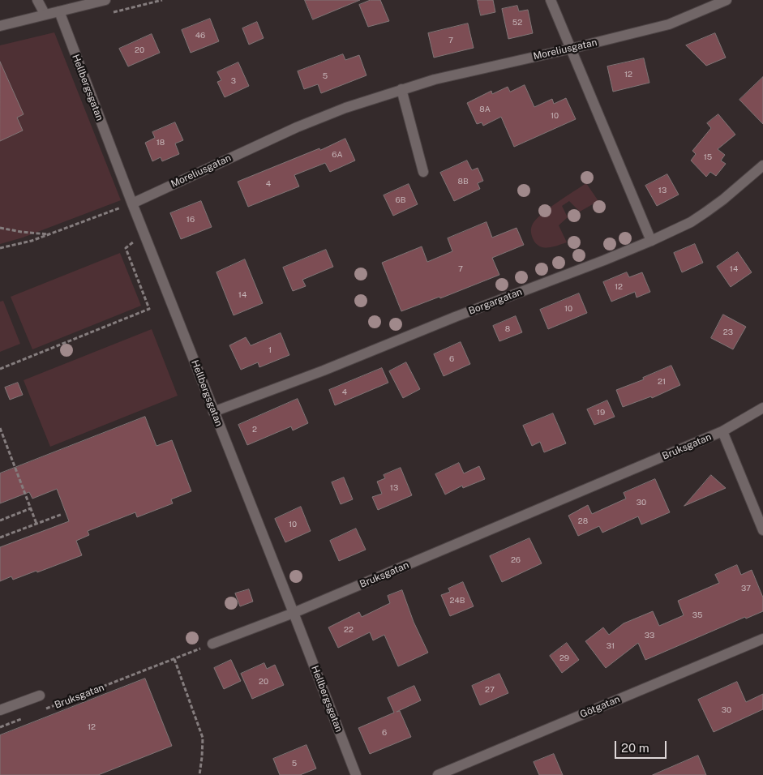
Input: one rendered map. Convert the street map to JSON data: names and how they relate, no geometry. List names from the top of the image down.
{
  "streets": {
    "street": [
      "Moreliusgatan",
      "Hellbergsgatan",
      "Borgargatan",
      "Bruksgatan",
      "Götgatan"
    ]
  },
  "crossings": [
    ["Moreliusgatan", "Hellbergsgatan"],
    ["Hellbergsgatan", "Borgargatan"],
    ["Hellbergsgatan", "Bruksgatan"]
  ],
  "house_numbers": [
    "52",
    "46",
    "7",
    "20",
    "12",
    "5",
    "3",
    "8A",
    "10",
    "18",
    "6A",
    "15",
    "8B",
    "4",
    "13",
    "6B",
    "16",
    "7",
    "14",
    "12",
    "14",
    "10",
    "8",
    "23",
    "1",
    "6",
    "21",
    "4",
    "19",
    "2",
    "13",
    "30",
    "28",
    "10",
    "26",
    "37",
    "24B",
    "35",
    "22",
    "33",
    "31",
    "29",
    "20",
    "27",
    "30",
    "12",
    "6",
    "5"
  ],
  "scale_bar": "20 m"
}
